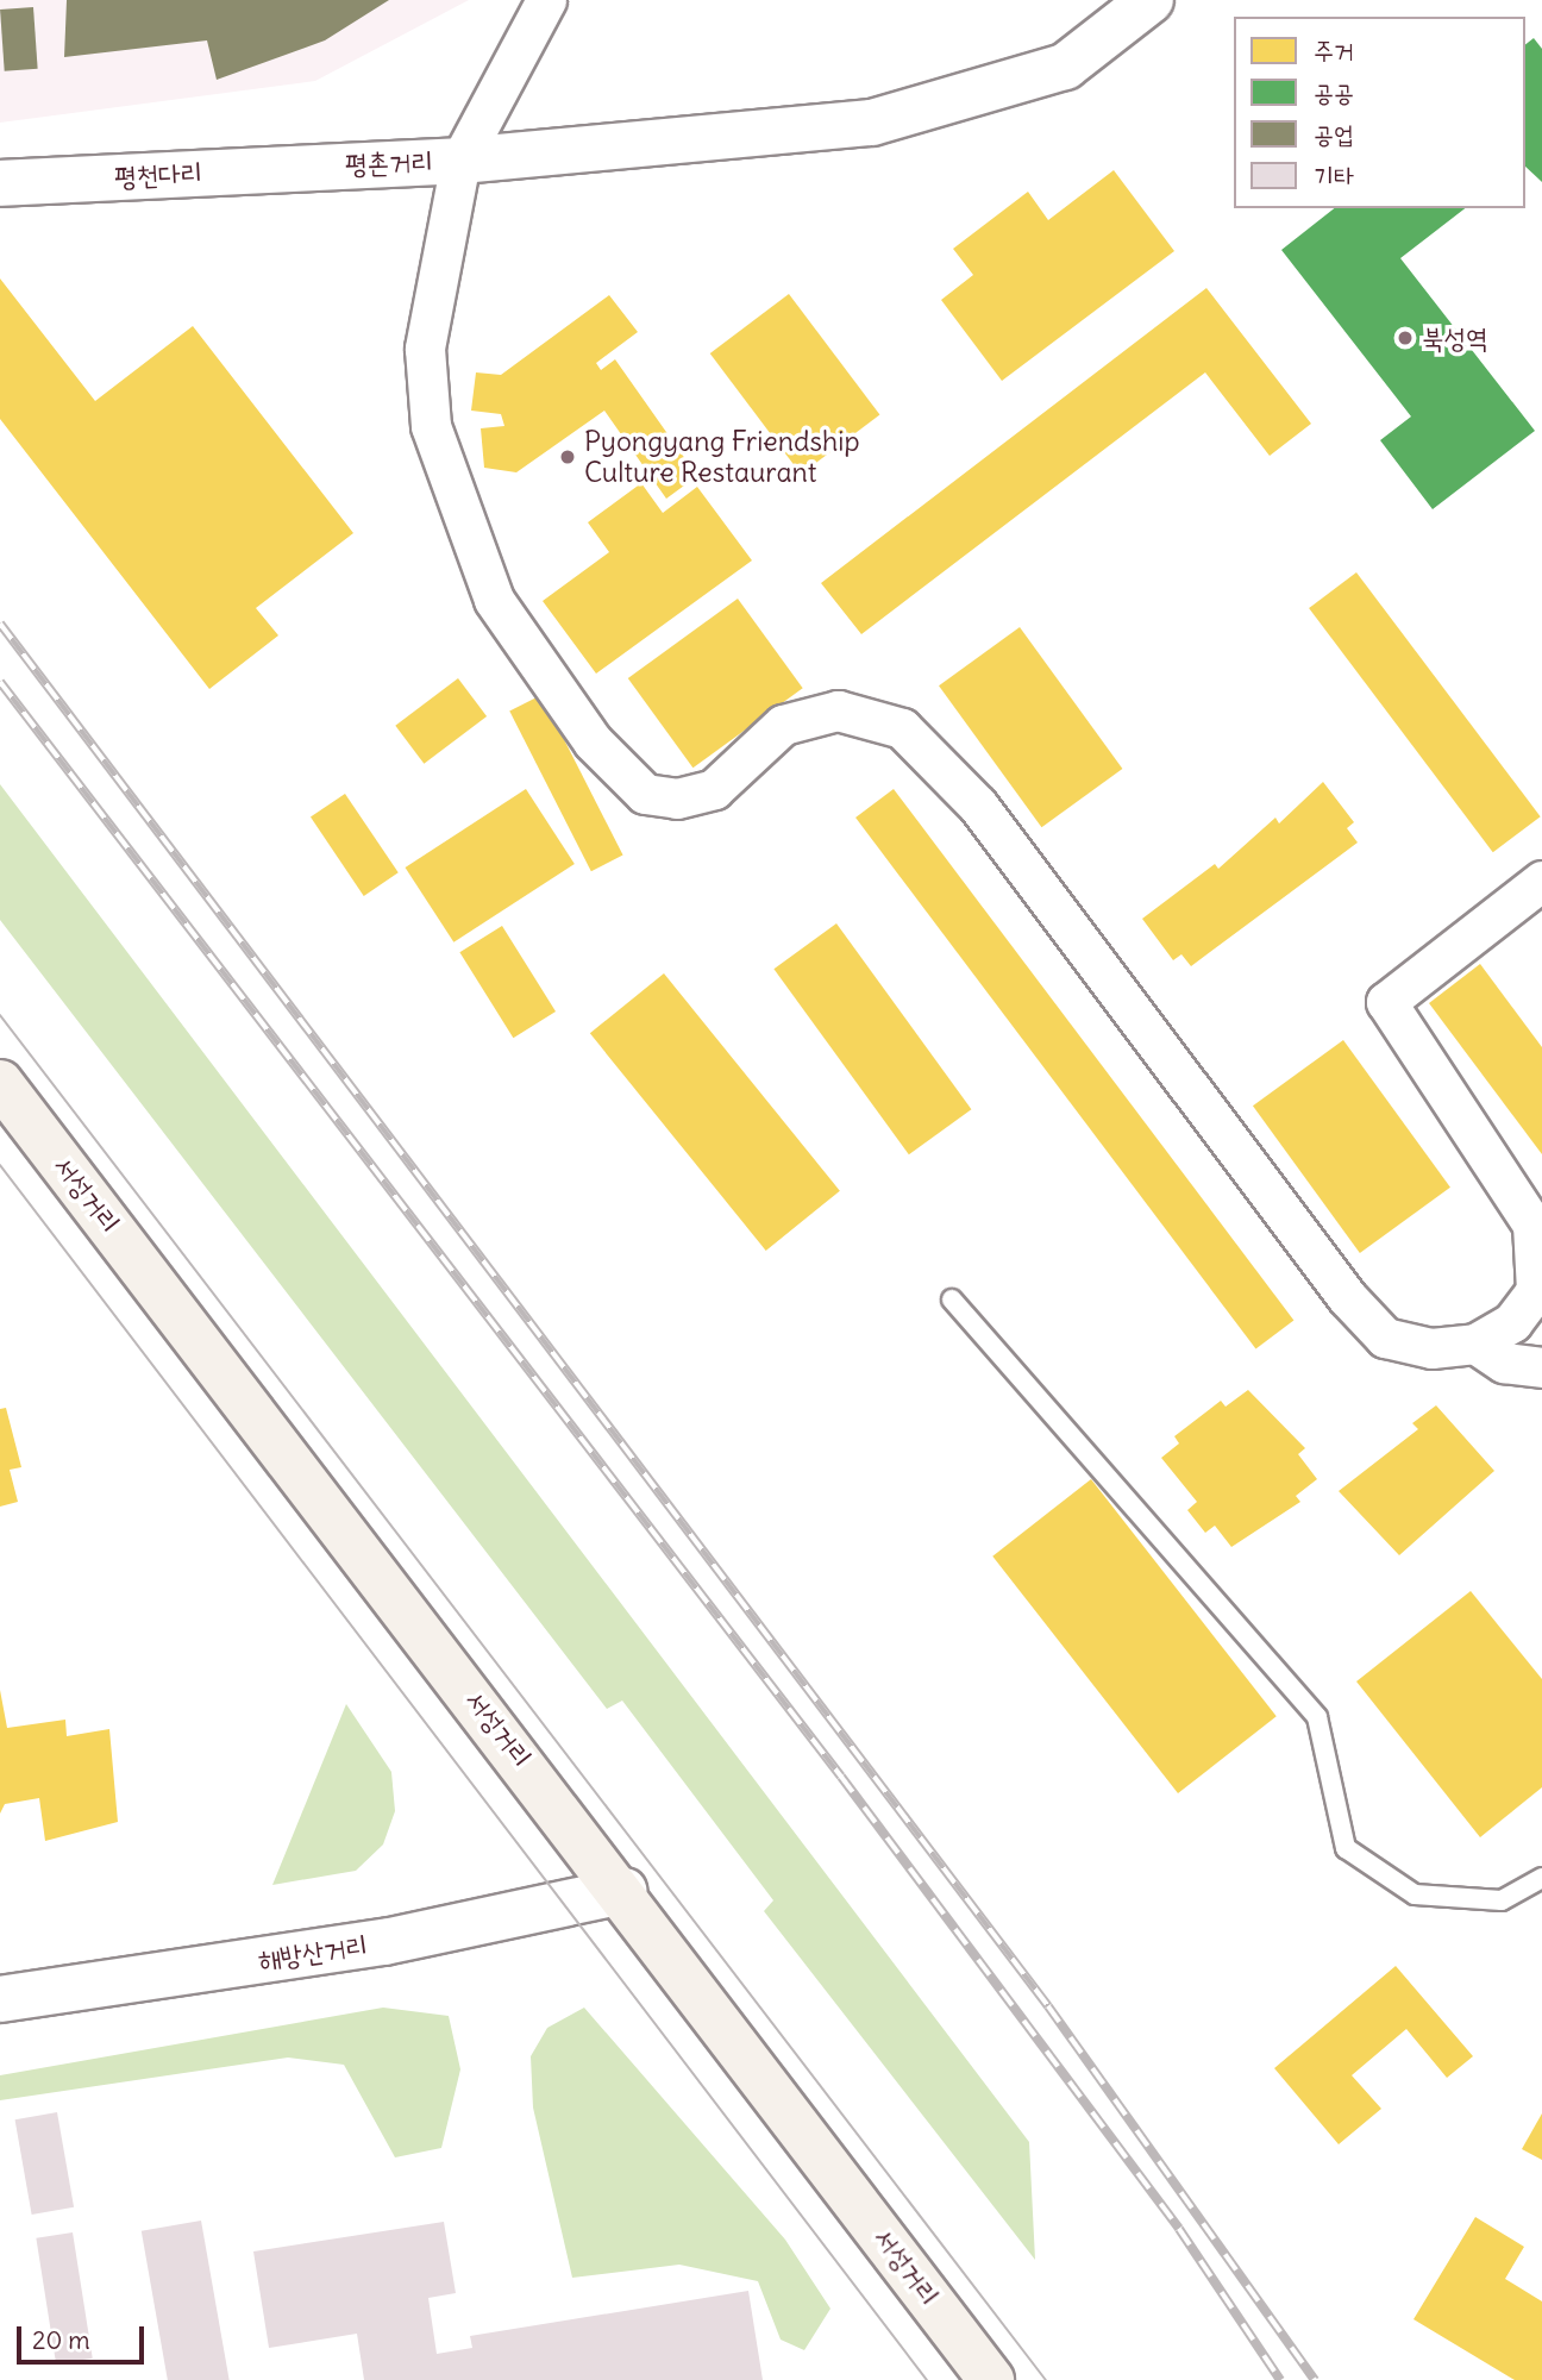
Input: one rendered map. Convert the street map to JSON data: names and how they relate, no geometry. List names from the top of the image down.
{
  "streets": {
    "main road": ["서성거리"],
    "street": ["평촌거리", "평천다리", "해방산거리"]
  },
  "crossings": [
    ["평촌거리", "평천다리"],
    ["서성거리", "해방산거리"]
  ],
  "places": ["북성역", "Pyongyang Friendship Culture Restaurant"],
  "legend": [
    "주거",
    "공공",
    "공업",
    "기타"
  ],
  "scale_bar": "20 m"
}
